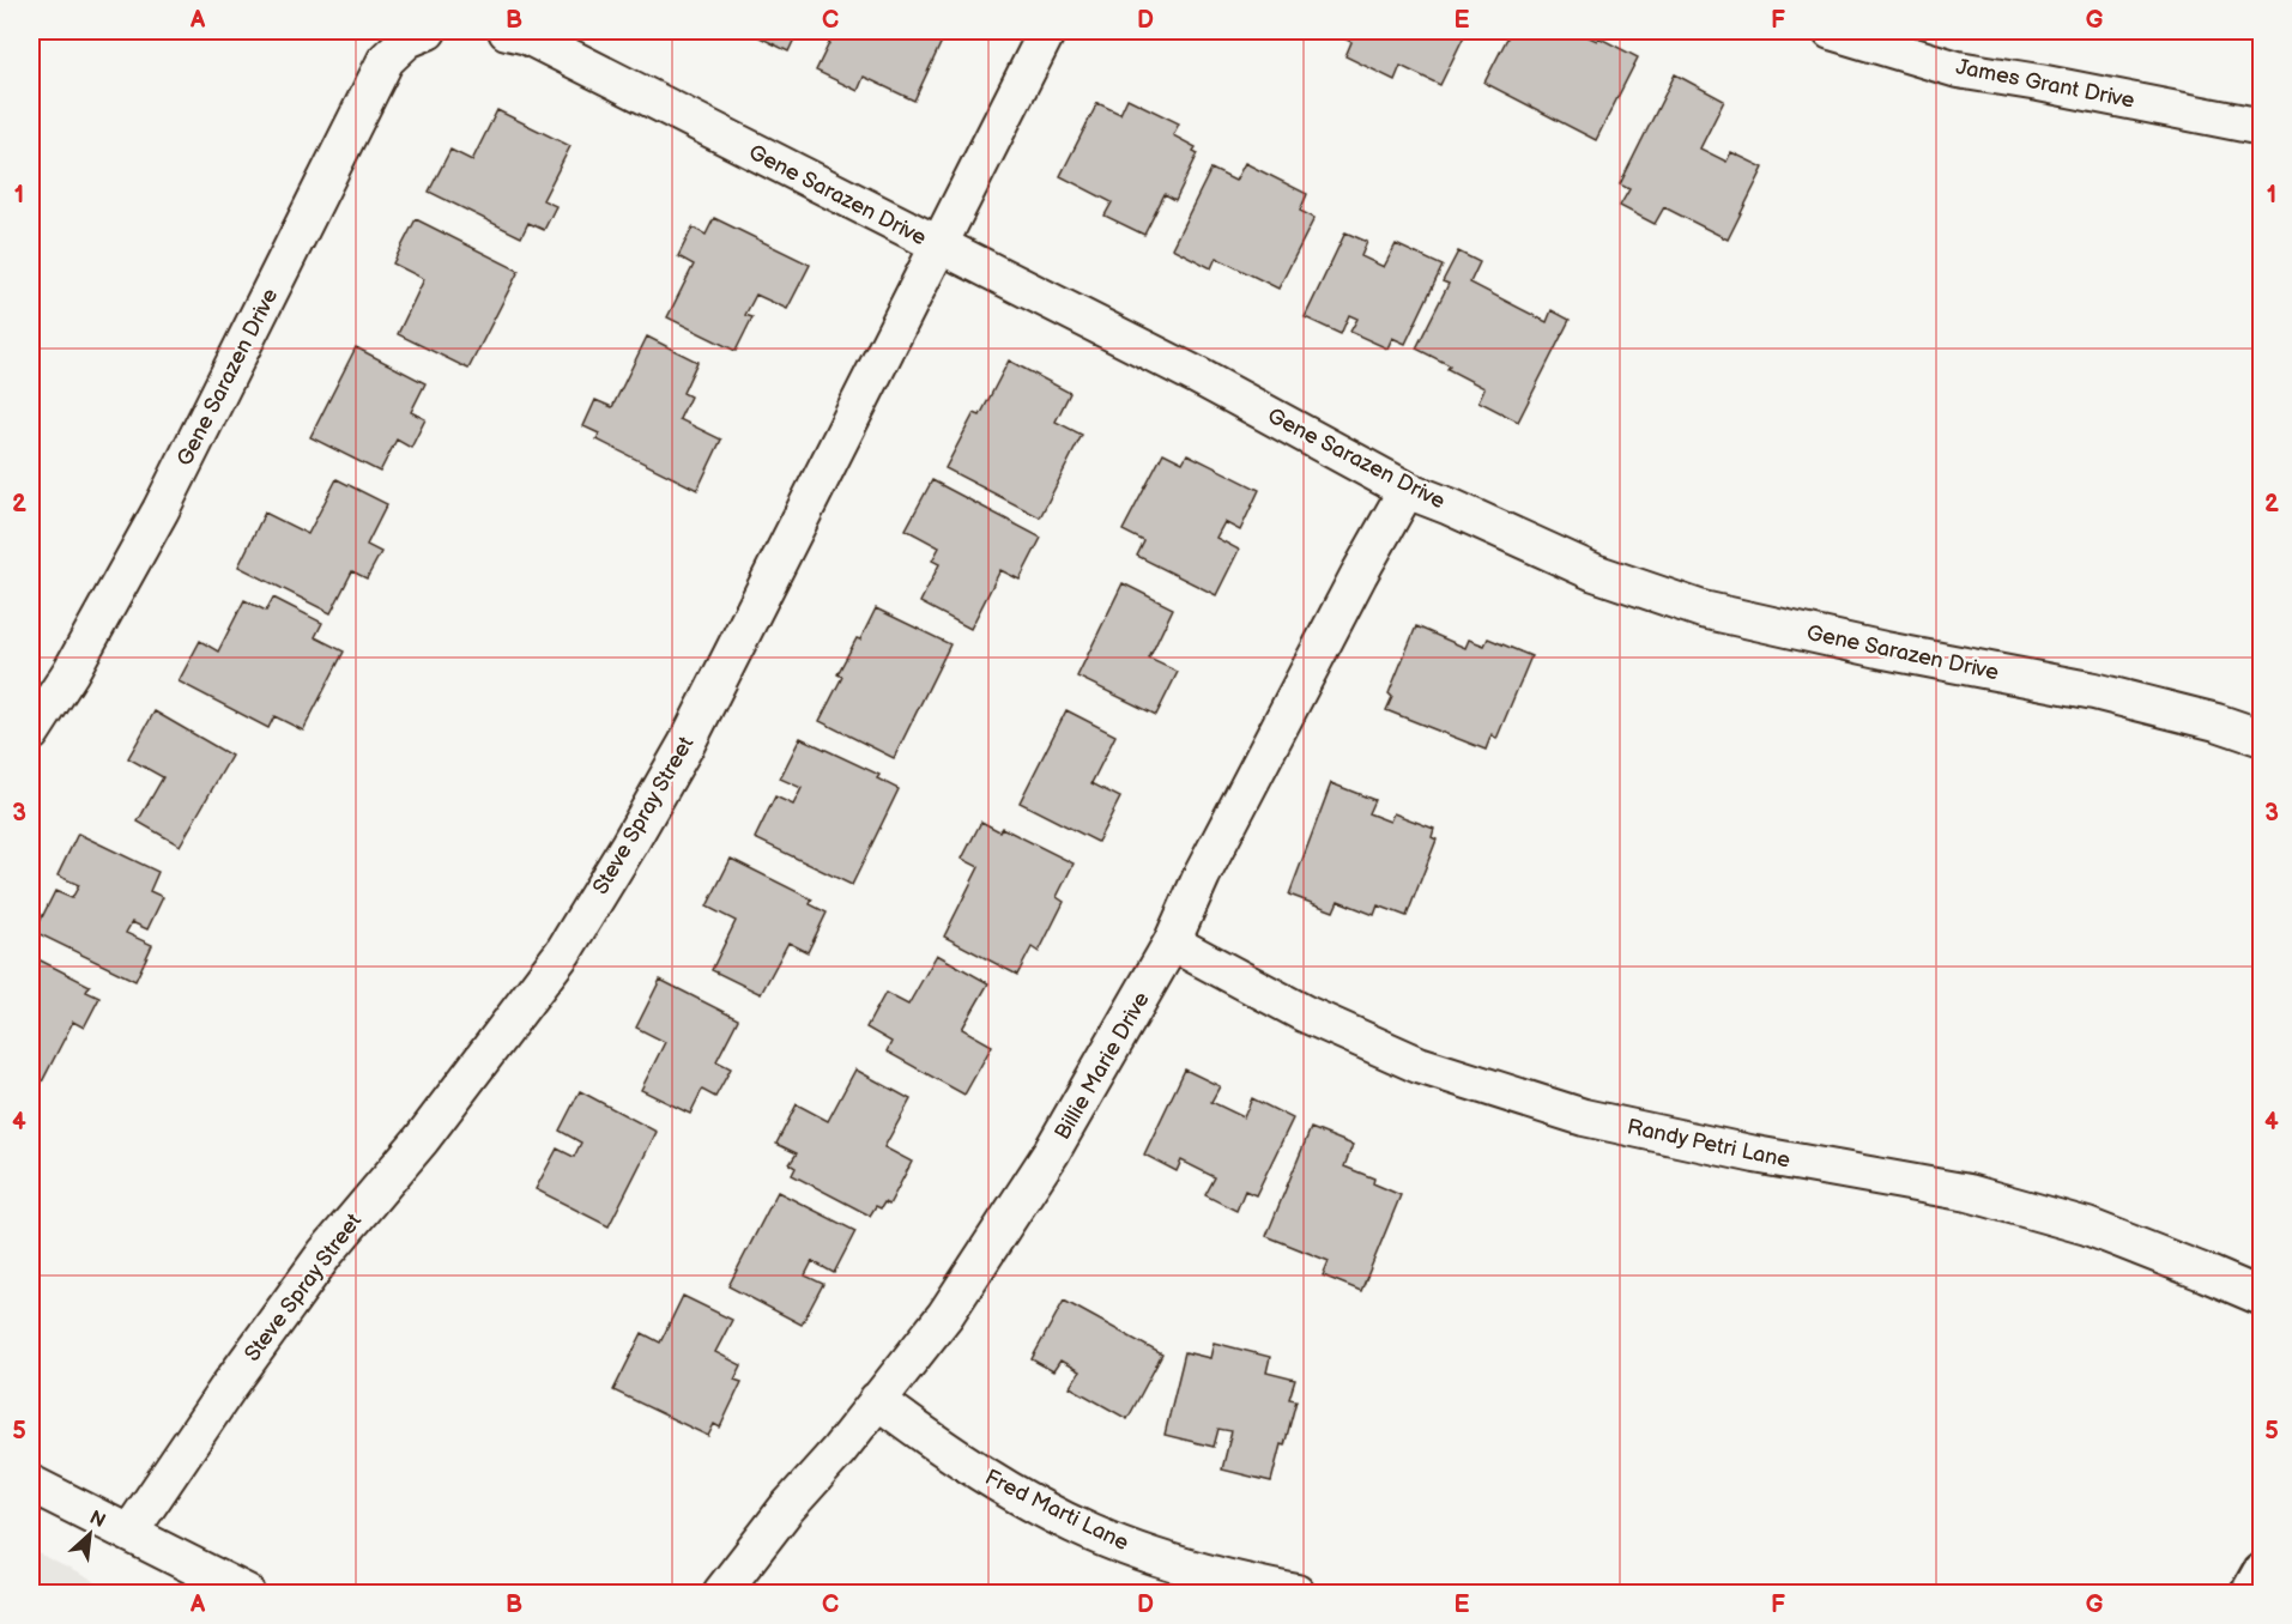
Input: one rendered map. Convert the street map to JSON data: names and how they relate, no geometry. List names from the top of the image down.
{
  "streets": {
    "street": [
      "James Grant Drive",
      "Gene Sarazen Drive",
      "Steve Spray Street",
      "Billie Marie Drive",
      "Randy Petri Lane",
      "Fred Marti Lane"
    ]
  },
  "crossings": [
    ["Gene Sarazen Drive", "Steve Spray Street"],
    ["Gene Sarazen Drive", "Billie Marie Drive"],
    ["Billie Marie Drive", "Randy Petri Lane"],
    ["Billie Marie Drive", "Fred Marti Lane"]
  ],
  "north": "top right",
  "grid": {
    "columns": [
      "A",
      "B",
      "C",
      "D",
      "E",
      "F",
      "G"
    ],
    "rows": [
      "1",
      "2",
      "3",
      "4",
      "5"
    ]
  }
}
